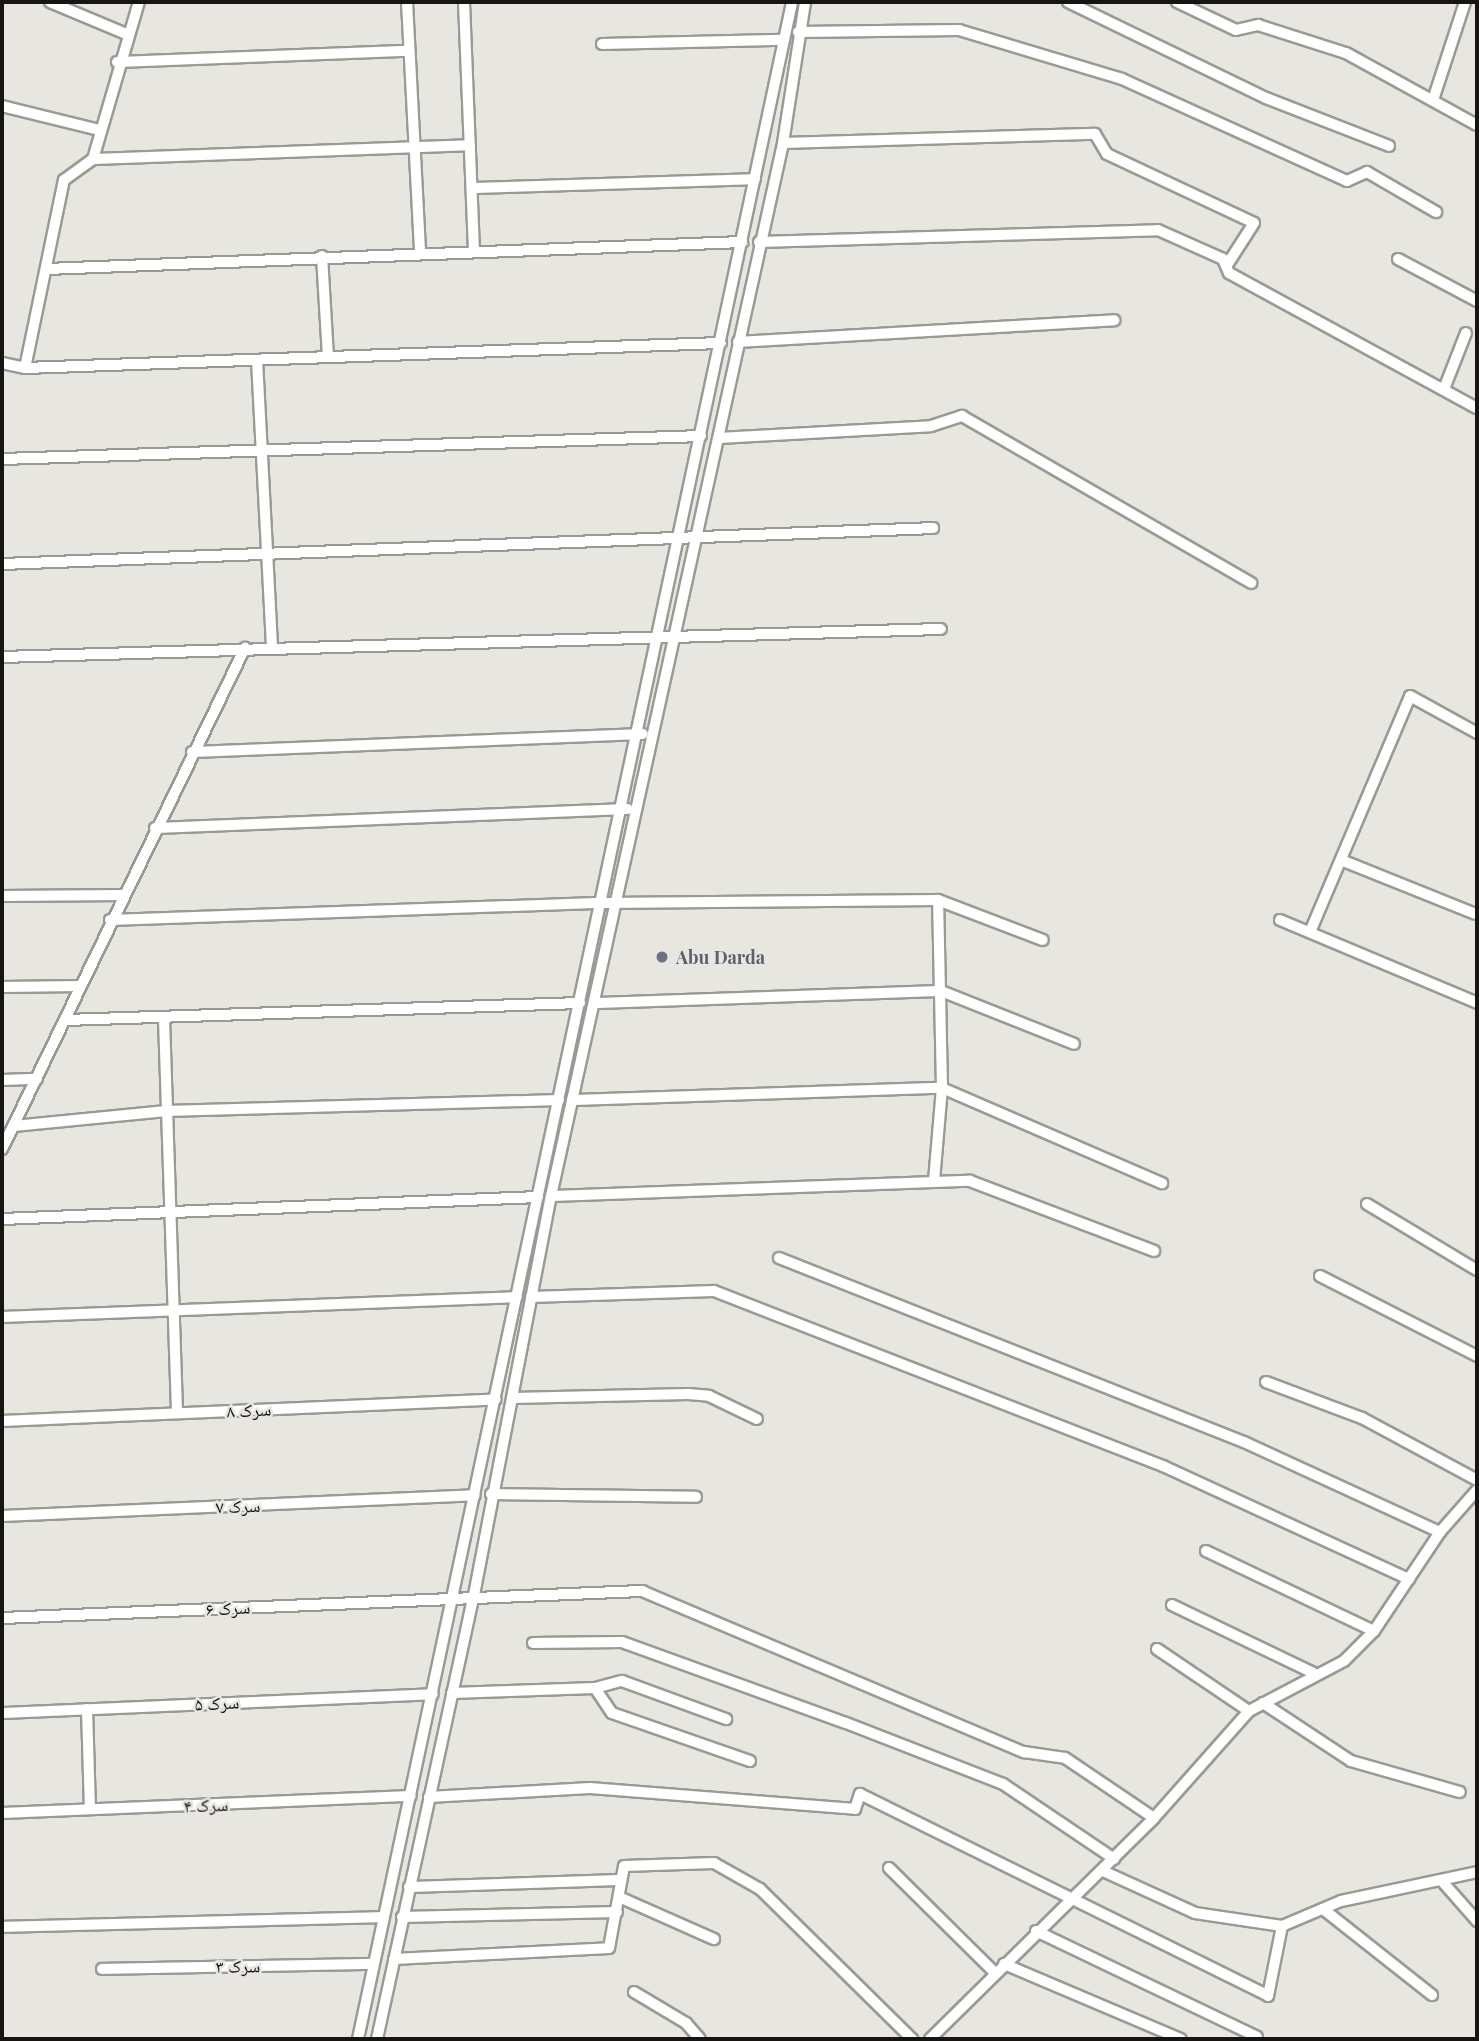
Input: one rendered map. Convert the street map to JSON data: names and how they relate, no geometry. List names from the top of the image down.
{
  "streets": {
    "street": [
      "سرک ۸",
      "سرک ۷",
      "سرک ۶",
      "سرک ۵",
      "سرک ۴",
      "سرک ۳"
    ]
  },
  "places": ["Abu Darda"]
}
